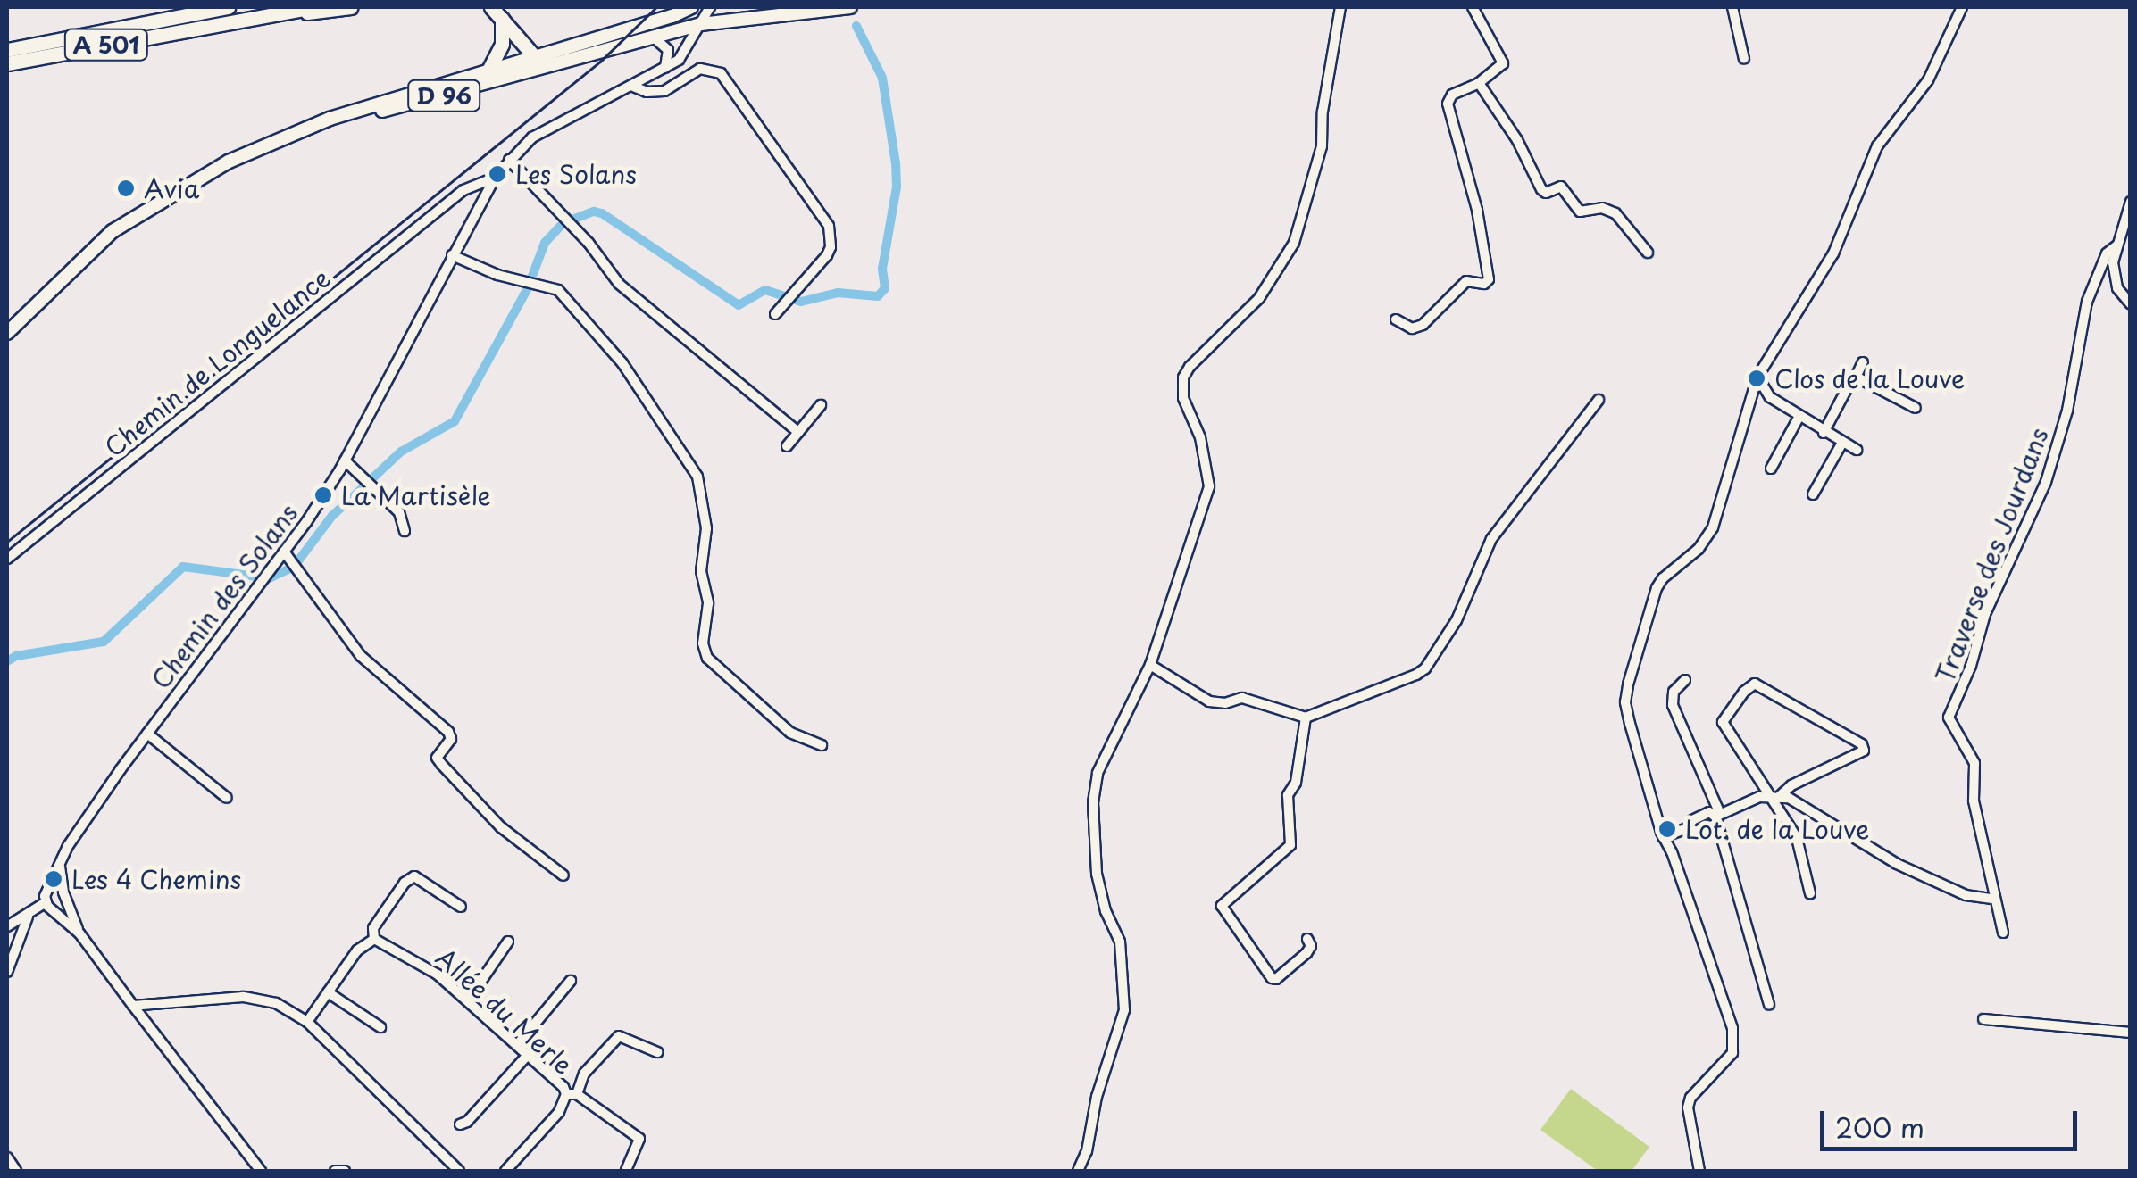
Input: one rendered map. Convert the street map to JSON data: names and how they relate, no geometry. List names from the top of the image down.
{
  "streets": {
    "highway": ["A 501"],
    "main road": ["D 96"],
    "street": [
      "Chemin de Longuelance",
      "Traverse des Jourdans",
      "Chemin des Solans",
      "Allée du Merle"
    ]
  },
  "crossings": [
    ["Chemin de Longuelance", "Chemin des Solans"]
  ],
  "places": [
    "Les Solans",
    "Avia",
    "Clos de la Louve",
    "La Martisèle",
    "Lot. de la Louve",
    "Les 4 Chemins"
  ],
  "scale_bar": "200 m"
}
